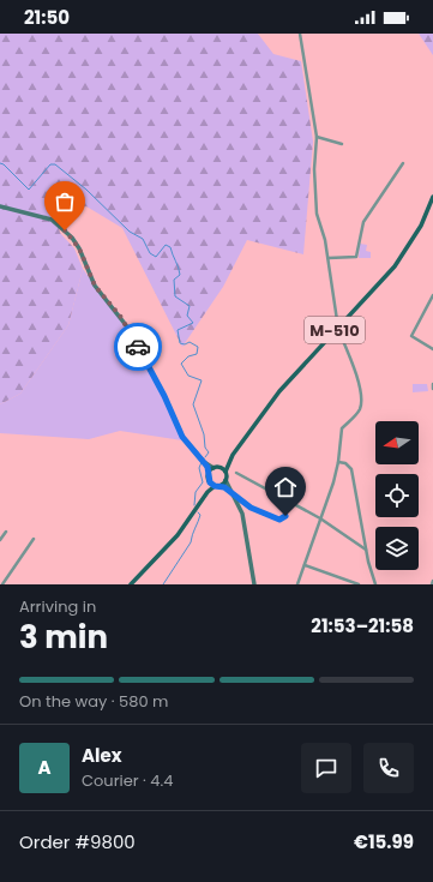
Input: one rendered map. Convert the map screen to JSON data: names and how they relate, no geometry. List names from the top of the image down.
{
  "streets": {
    "main road": ["M-510"]
  },
  "north": "left",
  "page": {
    "status": "21:50",
    "heading": ["3 min", "Arriving in", "21:53–21:58"],
    "panel": [
      "Alex",
      "Courier · 4.4",
      "Order #9800",
      "€15.99"
    ],
    "bar": "On the way · 580 m",
    "round": "A"
  }
}
